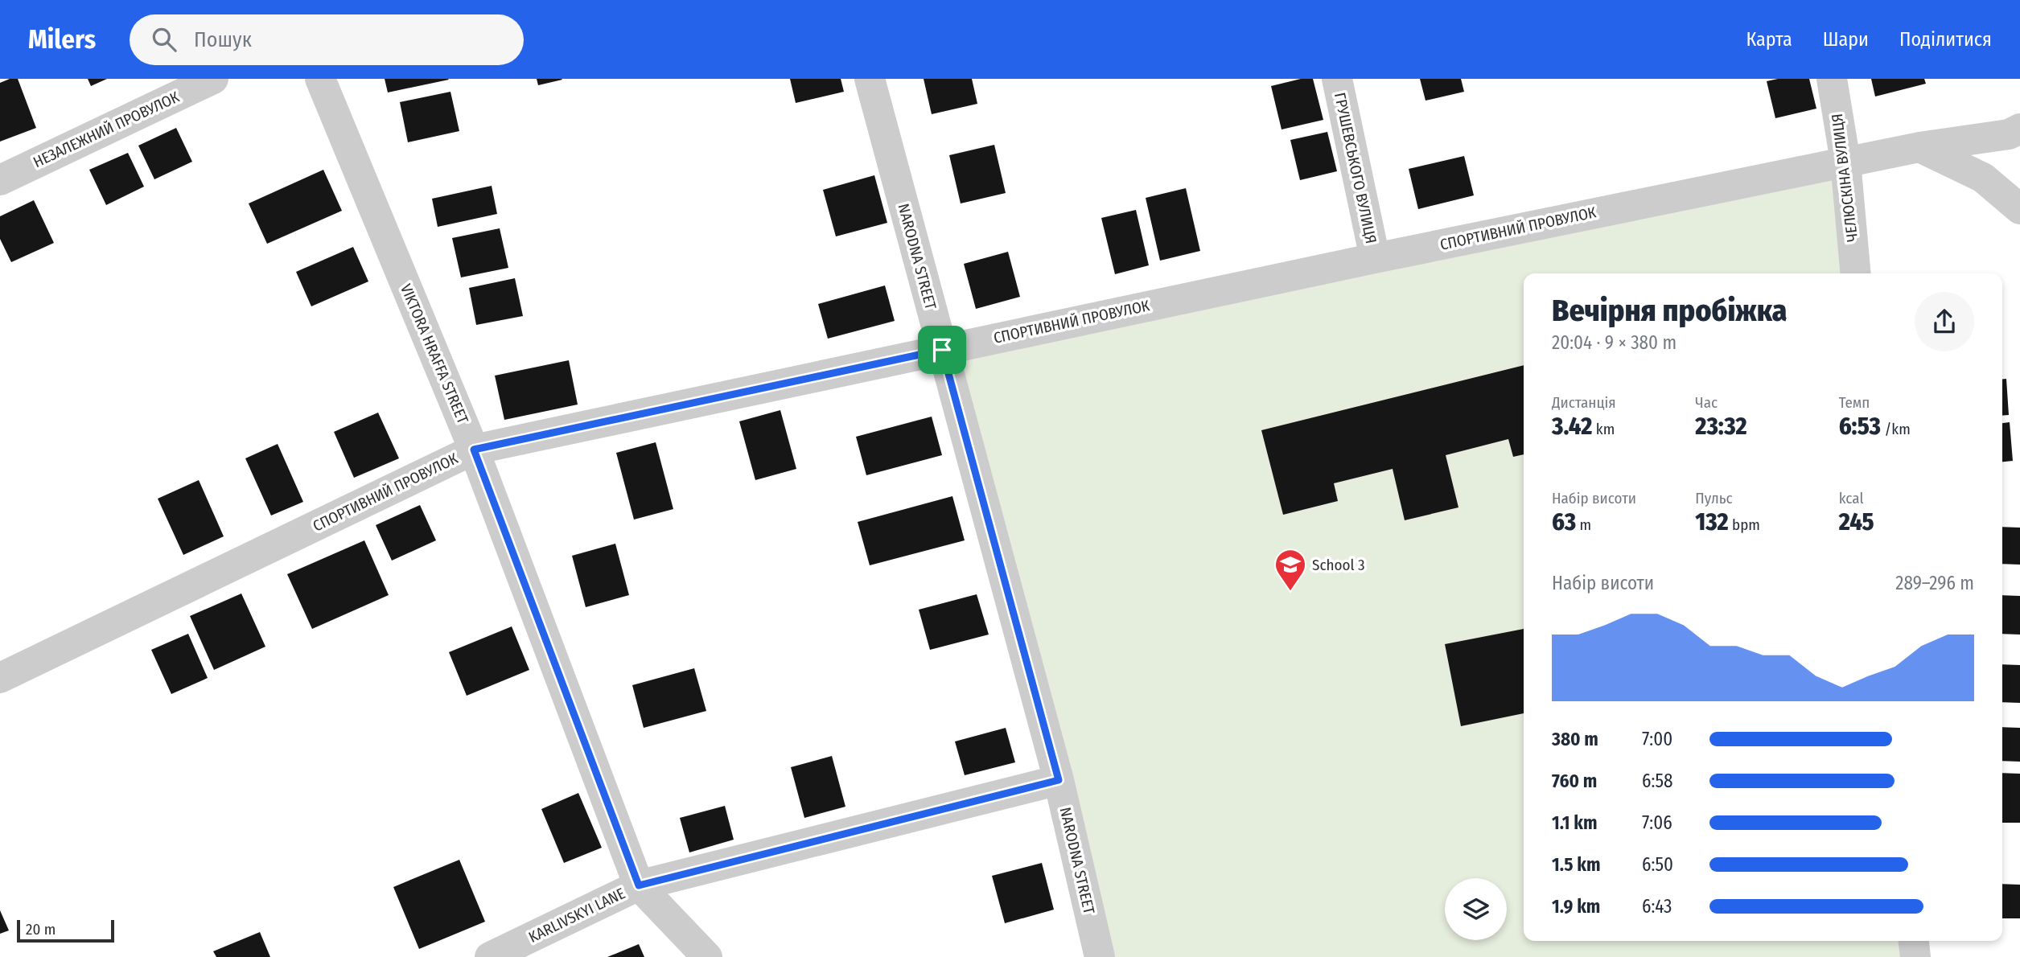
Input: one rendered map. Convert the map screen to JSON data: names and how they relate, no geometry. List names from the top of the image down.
{
  "streets": {
    "street": [
      "НЕЗАЛЕЖНИЙ ПРОВУЛОК",
      "ГРУШЕВСЬКОГО ВУЛИЦЯ",
      "ЧЕЛЮСКІНА ВУЛИЦЯ",
      "СПОРТИВНИЙ ПРОВУЛОК",
      "NARODNA STREET",
      "VIKTORA HRAFFA STREET",
      "KARLІVSKYI LANE"
    ]
  },
  "crossings": [
    ["ГРУШЕВСЬКОГО ВУЛИЦЯ", "СПОРТИВНИЙ ПРОВУЛОК"],
    ["ЧЕЛЮСКІНА ВУЛИЦЯ", "СПОРТИВНИЙ ПРОВУЛОК"],
    ["СПОРТИВНИЙ ПРОВУЛОК", "NARODNA STREET"],
    ["СПОРТИВНИЙ ПРОВУЛОК", "VIKTORA HRAFFA STREET"],
    ["NARODNA STREET", "KARLІVSKYI LANE"],
    ["VIKTORA HRAFFA STREET", "KARLІVSKYI LANE"]
  ],
  "places": {
    "school or university": ["School 3"]
  },
  "scale_bar": "20 m",
  "page": {
    "header": "Milers",
    "search": "Пошук",
    "nav": ["Карта", "Шари", "Поділитися"],
    "heading": ["Вечірня пробіжка", "20:04 · 9 × 380 m"],
    "stats": [
      ["Дистанція", "3.42 km"],
      ["Час", "23:32"],
      ["Темп", "6:53 /km"],
      ["Набір висоти", "63 m"],
      ["Пульс", "132 bpm"],
      ["kcal", "245"]
    ],
    "chart": ["Набір висоти", "289–296 m"],
    "list": [
      {
        "name": "380 m",
        "note": "7:00"
      },
      {
        "name": "760 m",
        "note": "6:58"
      },
      {
        "name": "1.1 km",
        "note": "7:06"
      },
      {
        "name": "1.5 km",
        "note": "6:50"
      },
      {
        "name": "1.9 km",
        "note": "6:43"
      }
    ],
    "scale": "20 m"
  }
}
